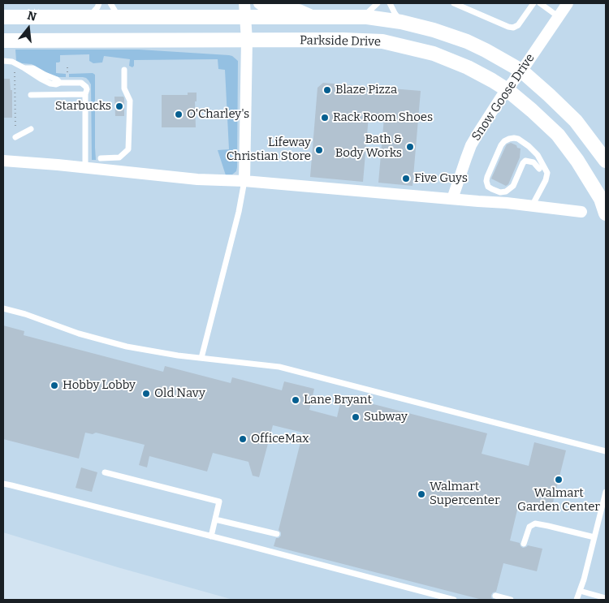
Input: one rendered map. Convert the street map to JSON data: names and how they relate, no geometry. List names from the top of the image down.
{
  "streets": {
    "street": ["Parkside Drive", "Snow Goose Drive"]
  },
  "crossings": [
    ["Parkside Drive", "Snow Goose Drive"]
  ],
  "places": [
    "Blaze Pizza",
    "Starbucks",
    "O'Charley's",
    "Rack Room Shoes",
    "Bath & Body Works",
    "Lifeway Christian Store",
    "Five Guys",
    "Hobby Lobby",
    "Old Navy",
    "Lane Bryant",
    "Subway",
    "OfficeMax",
    "Walmart Garden Center",
    "Walmart Supercenter"
  ],
  "north": "top"
}
